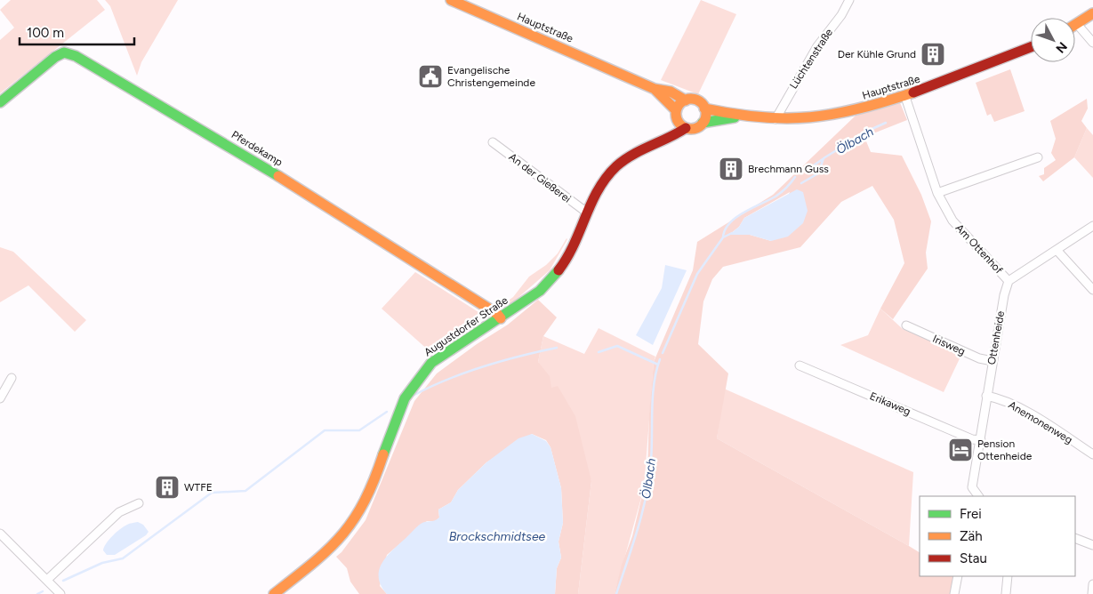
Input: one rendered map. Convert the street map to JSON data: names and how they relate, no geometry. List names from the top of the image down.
{
  "streets": {
    "main road": ["Hauptstraße", "Pferdekamp", "Augustdorfer Straße"],
    "street": [
      "Lüchtenstraße",
      "An der Gießerei",
      "Am Ottenhof",
      "Ottenheide",
      "Irisweg",
      "Erikaweg",
      "Anemonenweg"
    ]
  },
  "crossings": [
    ["Hauptstraße", "Lüchtenstraße"],
    ["Hauptstraße", "Am Ottenhof"],
    ["Hauptstraße", "Augustdorfer Straße"],
    ["Pferdekamp", "Augustdorfer Straße"],
    ["An der Gießerei", "Augustdorfer Straße"],
    ["Am Ottenhof", "Ottenheide"],
    ["Ottenheide", "Irisweg"],
    ["Ottenheide", "Erikaweg"],
    ["Ottenheide", "Anemonenweg"]
  ],
  "water": ["Ölbach", "Brockschmidtsee"],
  "places": {
    "building": ["Der Kühle Grund", "Brechmann Guss", "WTFE"],
    "public building": ["Evangelische Christengemeinde"],
    "hotel": ["Pension Ottenheide"]
  },
  "legend": ["Frei", "Zäh", "Stau"],
  "scale_bar": "100 m",
  "north": "bottom right"
}
